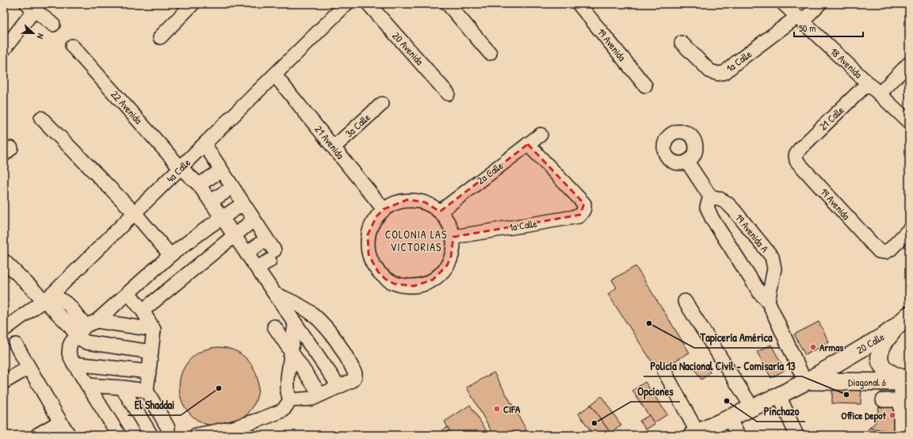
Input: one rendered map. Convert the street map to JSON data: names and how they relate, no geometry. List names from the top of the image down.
{
  "streets": {
    "main road": ["20 Calle", "Diagonal 6"],
    "street": [
      "19 Avenida",
      "20 Avenida",
      "1a Calle",
      "18 Avenida",
      "22 Avenida",
      "21 Calle",
      "3a Calle",
      "21 Avenida",
      "4a Calle",
      "2a Calle",
      "19 Avenida A"
    ]
  },
  "crossings": [
    ["19 Avenida", "21 Calle"],
    ["1a Calle", "18 Avenida"],
    ["1a Calle", "21 Avenida"],
    ["1a Calle", "2a Calle"],
    ["18 Avenida", "21 Calle"],
    ["22 Avenida", "4a Calle"],
    ["3a Calle", "21 Avenida"],
    ["21 Avenida", "4a Calle"],
    ["21 Avenida", "2a Calle"],
    ["20 Calle", "Diagonal 6"]
  ],
  "districts": ["COLONIA LAS VICTORIAS"],
  "places": [
    "Tapicería América",
    "Armas",
    "El Shaddai",
    "Policía Nacional Civil - Comisaría 13",
    "Pinchazo",
    "CIFA",
    "Office Depot",
    "Opciones"
  ],
  "scale_bar": "50 m",
  "north": "right"
}
